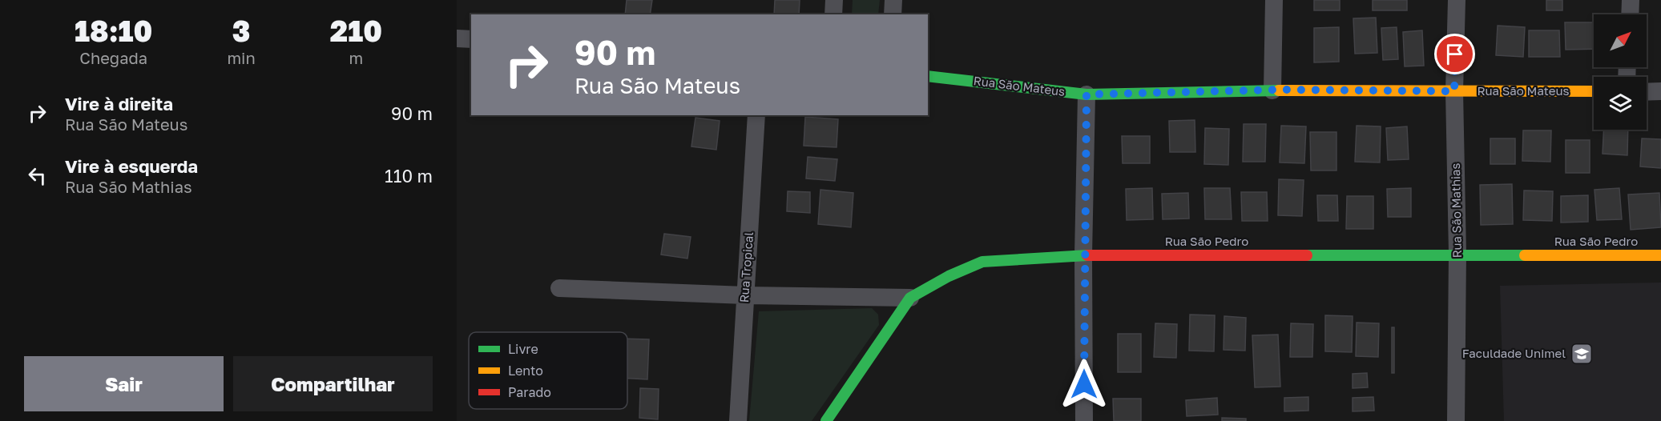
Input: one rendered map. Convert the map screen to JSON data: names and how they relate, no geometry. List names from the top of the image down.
{
  "streets": {
    "street": [
      "Rua São Mateus",
      "Rua São Mathias",
      "Rua São Pedro",
      "Rua Tropical"
    ]
  },
  "crossings": [
    ["Rua São Mateus", "Rua São Mathias"],
    ["Rua São Mathias", "Rua São Pedro"]
  ],
  "places": {
    "school or university": ["Faculdade Unimel"]
  },
  "legend": ["Livre", "Lento", "Parado"],
  "north": "top right",
  "page": {
    "eta": [
      "18:10",
      "Chegada",
      "3",
      "min",
      "210",
      "m"
    ],
    "turn": ["90 m", "Rua São Mateus"],
    "list": [
      {
        "name": "Vire à direita",
        "note": "Rua São Mateus",
        "value": "90 m"
      },
      {
        "name": "Vire à esquerda",
        "note": "Rua São Mathias",
        "value": "110 m"
      }
    ],
    "buttons": ["Sair", "Compartilhar"]
  }
}
